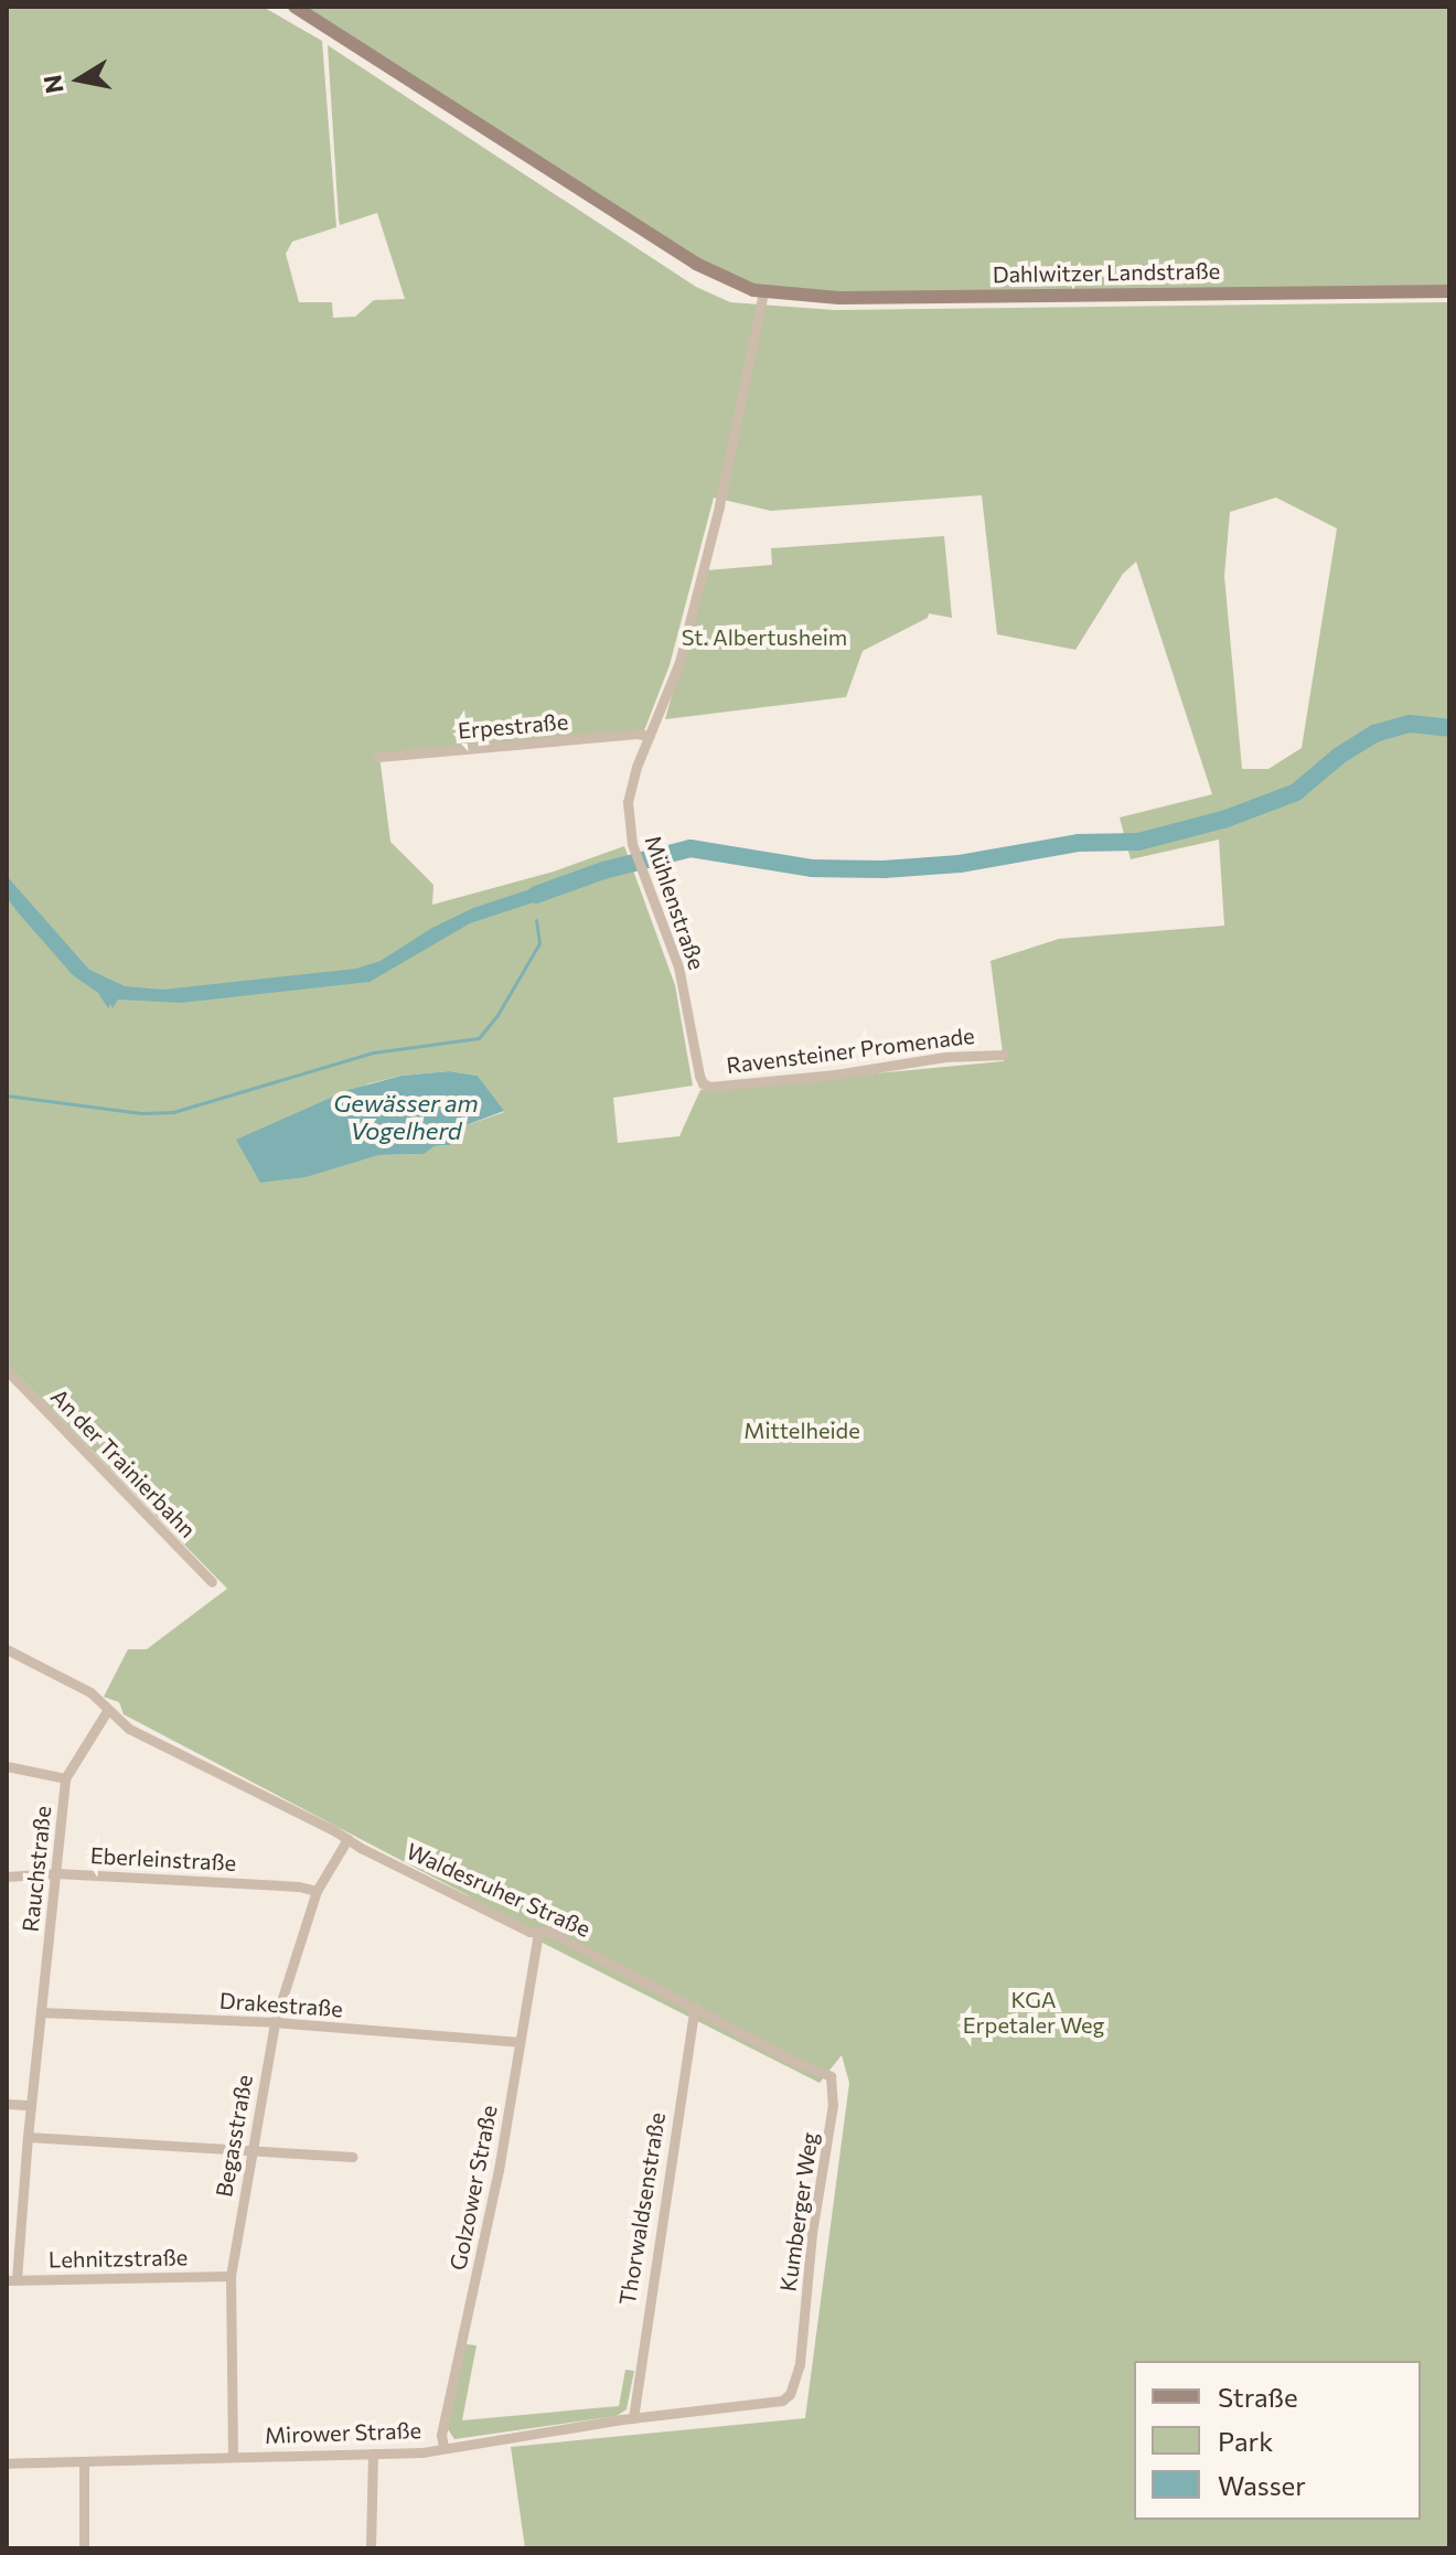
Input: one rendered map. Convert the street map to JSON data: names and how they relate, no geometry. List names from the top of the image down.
{
  "streets": {
    "main road": ["Dahlwitzer Landstraße"],
    "street": [
      "Erpestraße",
      "Mühlenstraße",
      "Ravensteiner Promenade",
      "An der Trainierbahn",
      "Eberleinstraße",
      "Rauchstraße",
      "Waldesruher Straße",
      "Drakestraße",
      "Begasstraße",
      "Golzower Straße",
      "Thorwaldsenstraße",
      "Kumberger Weg",
      "Lehnitzstraße",
      "Mirower Straße"
    ]
  },
  "crossings": [
    ["Erpestraße", "Mühlenstraße"],
    ["Mühlenstraße", "Ravensteiner Promenade"],
    ["Eberleinstraße", "Rauchstraße"],
    ["Eberleinstraße", "Begasstraße"],
    ["Rauchstraße", "Waldesruher Straße"],
    ["Rauchstraße", "Drakestraße"],
    ["Rauchstraße", "Lehnitzstraße"],
    ["Waldesruher Straße", "Begasstraße"],
    ["Waldesruher Straße", "Golzower Straße"],
    ["Waldesruher Straße", "Thorwaldsenstraße"],
    ["Waldesruher Straße", "Kumberger Weg"],
    ["Drakestraße", "Begasstraße"],
    ["Drakestraße", "Golzower Straße"],
    ["Begasstraße", "Lehnitzstraße"],
    ["Begasstraße", "Mirower Straße"],
    ["Golzower Straße", "Mirower Straße"],
    ["Thorwaldsenstraße", "Mirower Straße"],
    ["Kumberger Weg", "Mirower Straße"]
  ],
  "water": ["Gewässer am Vogelherd"],
  "parks": ["St. Albertusheim", "Mittelheide", "KGA Erpetaler Weg"],
  "legend": ["Straße", "Park", "Wasser"],
  "north": "left"
}
